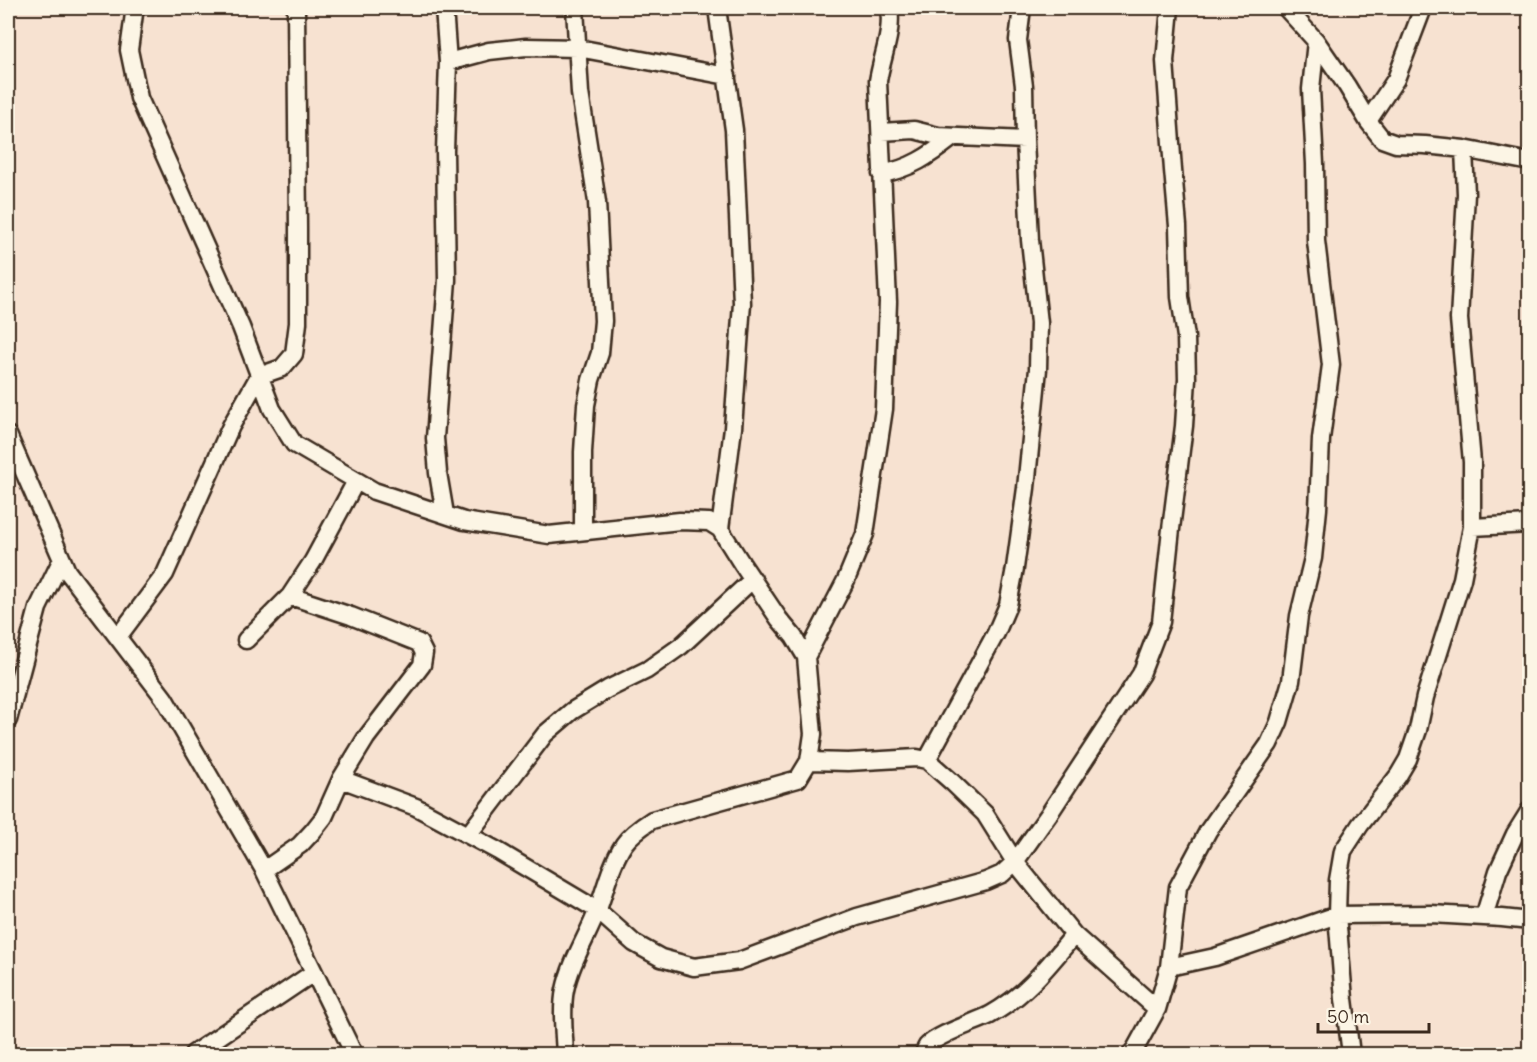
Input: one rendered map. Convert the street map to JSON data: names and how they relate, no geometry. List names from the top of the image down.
{
  "scale_bar": "50 m"
}
